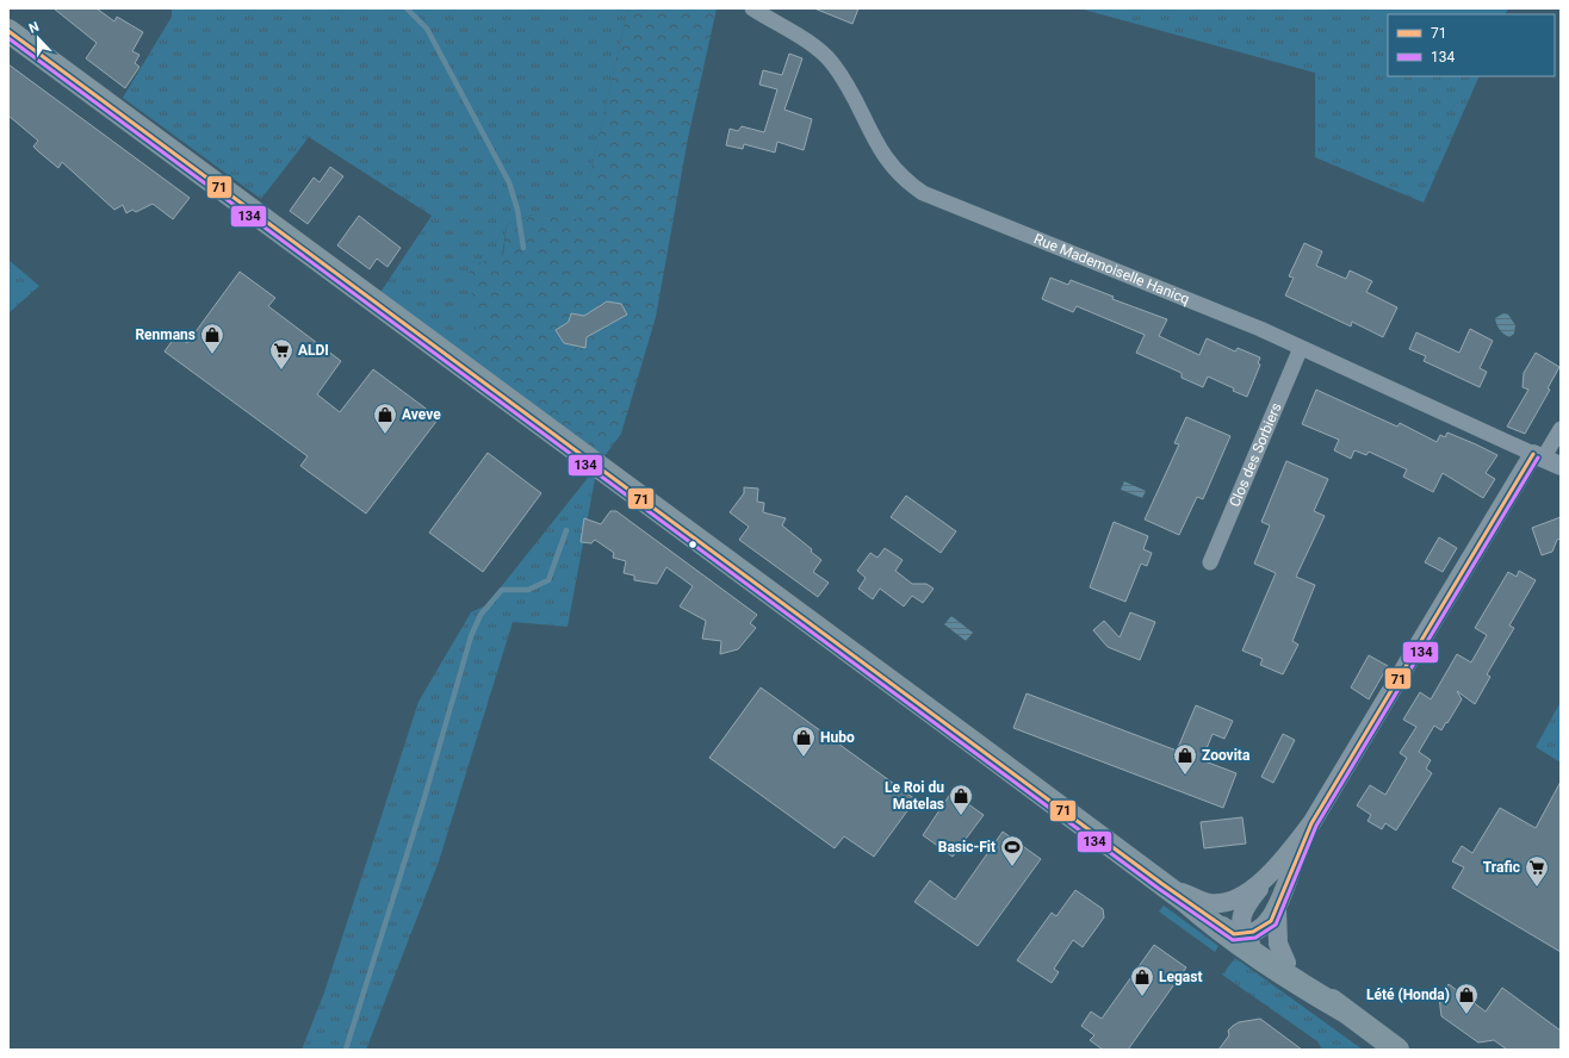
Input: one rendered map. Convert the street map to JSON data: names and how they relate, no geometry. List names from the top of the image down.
{
  "streets": {
    "street": ["Rue Mademoiselle Hanicq", "Clos des Sorbiers"]
  },
  "crossings": [
    ["Rue Mademoiselle Hanicq", "Clos des Sorbiers"]
  ],
  "places": {
    "shop": [
      "Renmans",
      "Aveve",
      "Hubo",
      "Zoovita",
      "Le Roi du Matelas",
      "Legast",
      "Lété (Honda)"
    ],
    "supermarket": ["ALDI", "Trafic"],
    "sports": ["Basic-Fit"]
  },
  "lines": ["transit line 71", "transit line 134"],
  "legend": ["71", "134"],
  "north": "top"
}
